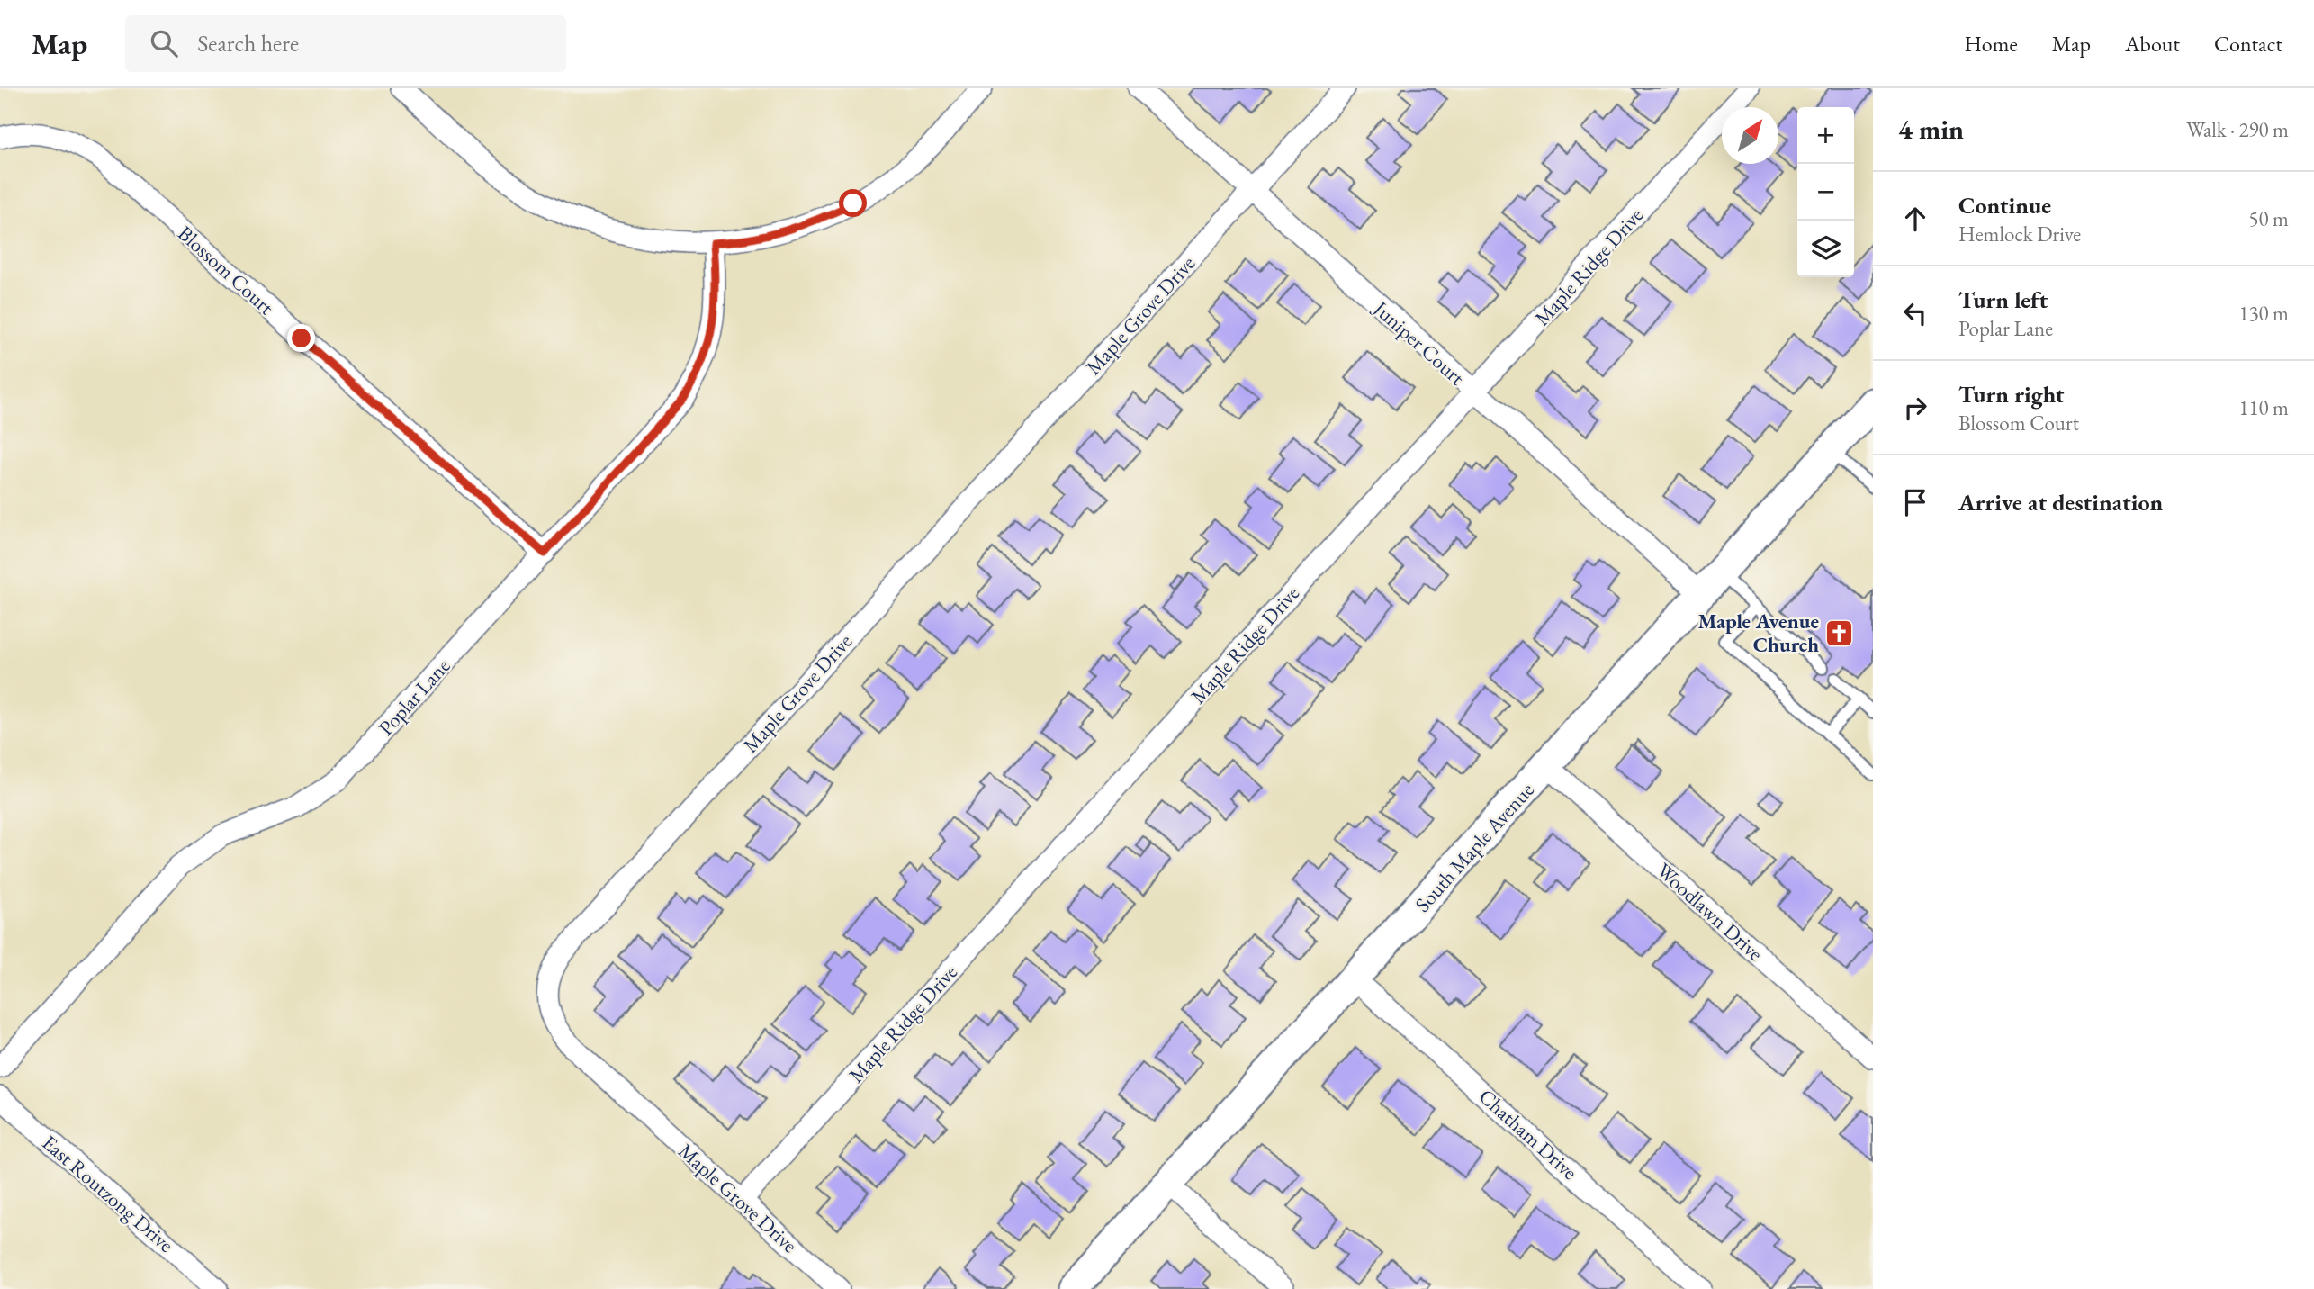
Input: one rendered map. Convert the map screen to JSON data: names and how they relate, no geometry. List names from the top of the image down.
{
  "streets": {
    "main road": ["South Maple Avenue"],
    "street": [
      "Maple Ridge Drive",
      "Blossom Court",
      "Maple Grove Drive",
      "Juniper Court",
      "Poplar Lane",
      "Woodlawn Drive",
      "Chatham Drive",
      "East Routzong Drive"
    ]
  },
  "crossings": [
    ["Maple Ridge Drive", "Maple Grove Drive"],
    ["Maple Ridge Drive", "Juniper Court"],
    ["Blossom Court", "Poplar Lane"],
    ["Maple Grove Drive", "Juniper Court"],
    ["Juniper Court", "South Maple Avenue"],
    ["South Maple Avenue", "Woodlawn Drive"],
    ["South Maple Avenue", "Chatham Drive"]
  ],
  "places": {
    "church": ["Maple Avenue Church"]
  },
  "north": "top right",
  "page": {
    "header": "Map",
    "search": "Search here",
    "nav": [
      "Home",
      "Map",
      "About",
      "Contact"
    ],
    "heading": ["4 min", "Walk · 290 m"],
    "map_buttons": ["+", "−"],
    "list": [
      ["Continue", "Hemlock Drive", "50 m"],
      ["Turn left", "Poplar Lane", "130 m"],
      ["Turn right", "Blossom Court", "110 m"],
      "Arrive at destination"
    ]
  }
}
